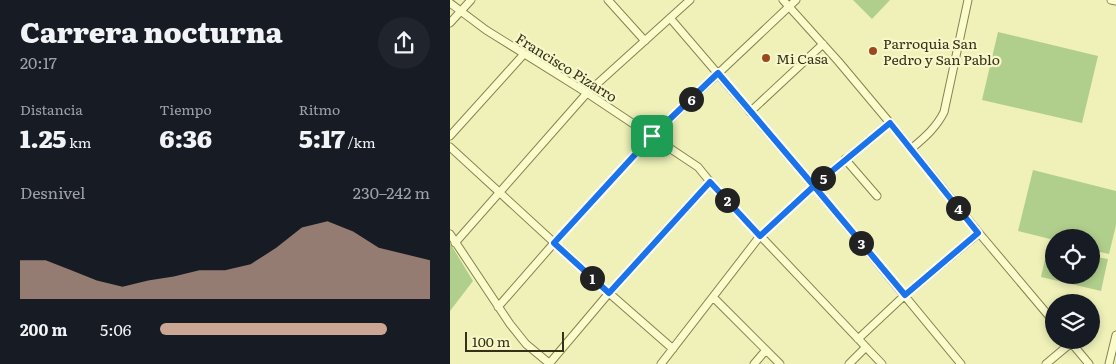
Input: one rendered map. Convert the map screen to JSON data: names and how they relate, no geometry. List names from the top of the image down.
{
  "streets": {
    "street": ["Francisco Pizarro"]
  },
  "places": ["Parroquia San Pedro y San Pablo", "Mi Casa"],
  "scale_bar": "100 m",
  "page": {
    "heading": ["Carrera nocturna", "20:17"],
    "stats": [
      ["Distancia", "1.25 km"],
      ["Tiempo", "6:36"],
      ["Ritmo", "5:17 /km"]
    ],
    "pins": [
      "6",
      "5",
      "2",
      "4",
      "3",
      "1"
    ],
    "chart": ["Desnivel", "230–242 m"],
    "list": [
      {
        "name": "200 m",
        "note": "5:06"
      }
    ],
    "scale": "100 m"
  }
}
